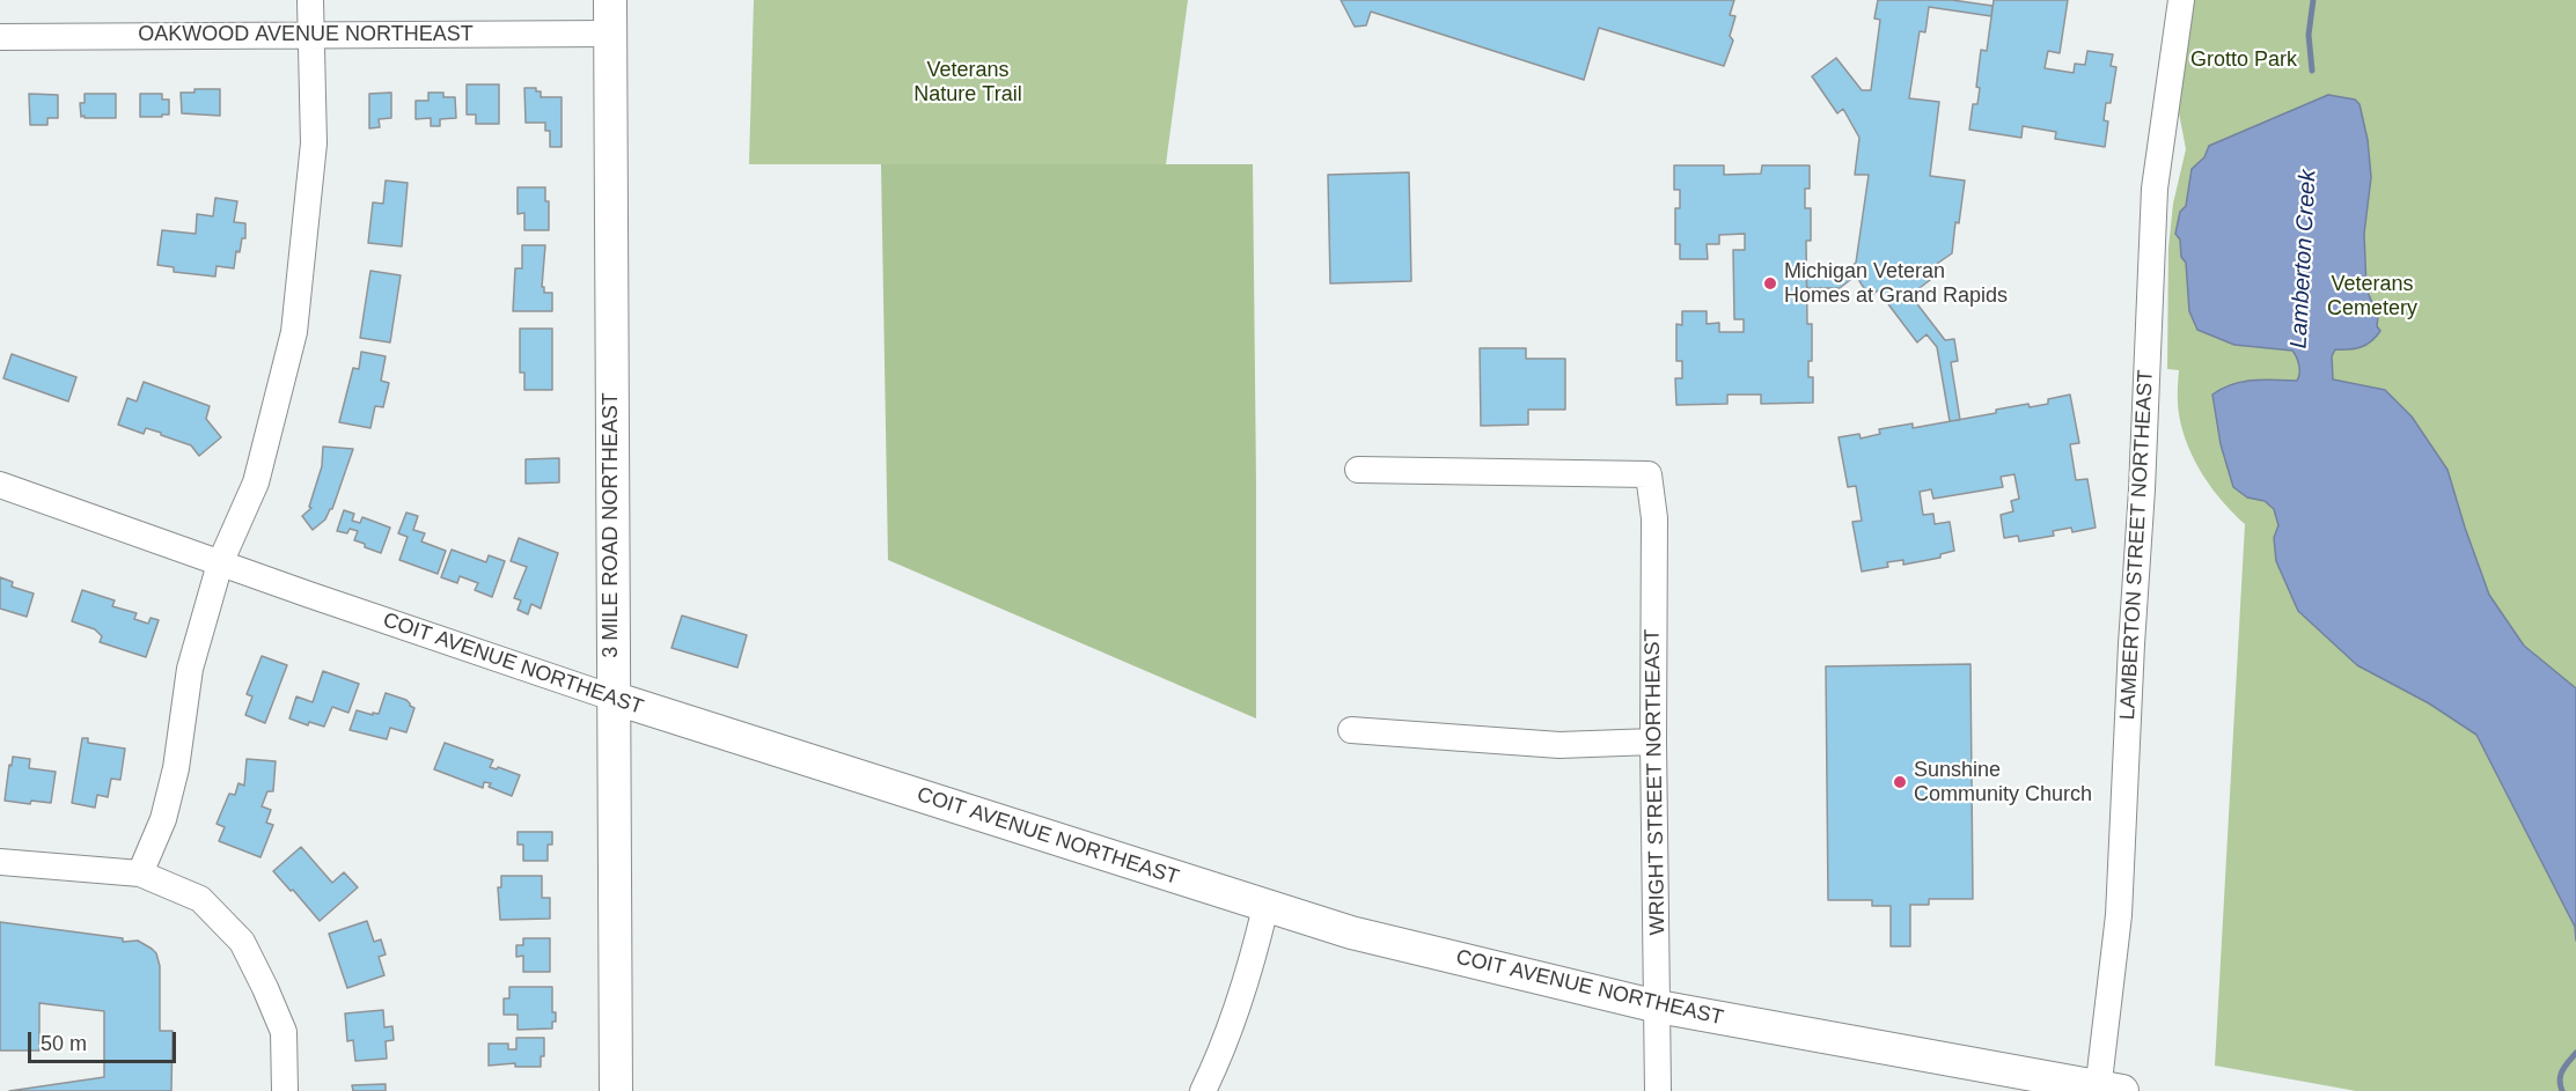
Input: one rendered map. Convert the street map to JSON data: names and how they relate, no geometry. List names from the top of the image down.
{
  "streets": {
    "main road": ["3 MILE ROAD NORTHEAST", "COIT AVENUE NORTHEAST"],
    "street": ["OAKWOOD AVENUE NORTHEAST", "LAMBERTON STREET NORTHEAST", "WRIGHT STREET NORTHEAST"]
  },
  "crossings": [
    ["OAKWOOD AVENUE NORTHEAST", "3 MILE ROAD NORTHEAST"],
    ["3 MILE ROAD NORTHEAST", "COIT AVENUE NORTHEAST"],
    ["LAMBERTON STREET NORTHEAST", "COIT AVENUE NORTHEAST"],
    ["COIT AVENUE NORTHEAST", "WRIGHT STREET NORTHEAST"]
  ],
  "water": ["Lamberton Creek"],
  "parks": ["Grotto Park", "Veterans Nature Trail", "Veterans Cemetery"],
  "places": ["Michigan Veteran Homes at Grand Rapids", "Sunshine Community Church"],
  "scale_bar": "50 m"
}
